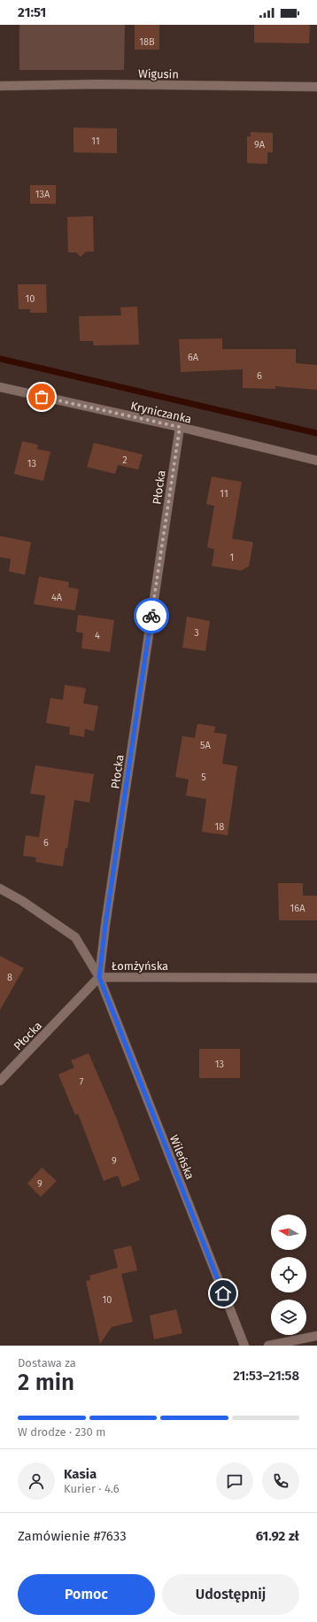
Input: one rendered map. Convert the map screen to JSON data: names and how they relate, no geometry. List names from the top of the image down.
{
  "streets": {
    "street": [
      "Wigusin",
      "Kryniczanka",
      "Płocka",
      "Łomżyńska",
      "Wileńska"
    ]
  },
  "crossings": [
    ["Kryniczanka", "Płocka"],
    ["Płocka", "Łomżyńska"],
    ["Płocka", "Wileńska"],
    ["Łomżyńska", "Wileńska"]
  ],
  "house_numbers": [
    "18B",
    "11",
    "9A",
    "13A",
    "10",
    "6A",
    "6",
    "2",
    "13",
    "11",
    "1",
    "4A",
    "3",
    "4",
    "5A",
    "5",
    "18",
    "6",
    "16A",
    "8",
    "13",
    "7",
    "9",
    "9",
    "10"
  ],
  "north": "left",
  "page": {
    "status": "21:51",
    "heading": ["2 min", "Dostawa za", "21:53–21:58"],
    "panel": [
      "Kasia",
      "Kurier · 4.6",
      "Zamówienie #7633",
      "61.92 zł"
    ],
    "bar": "W drodze · 230 m",
    "buttons": ["Pomoc", "Udostępnij"]
  }
}
